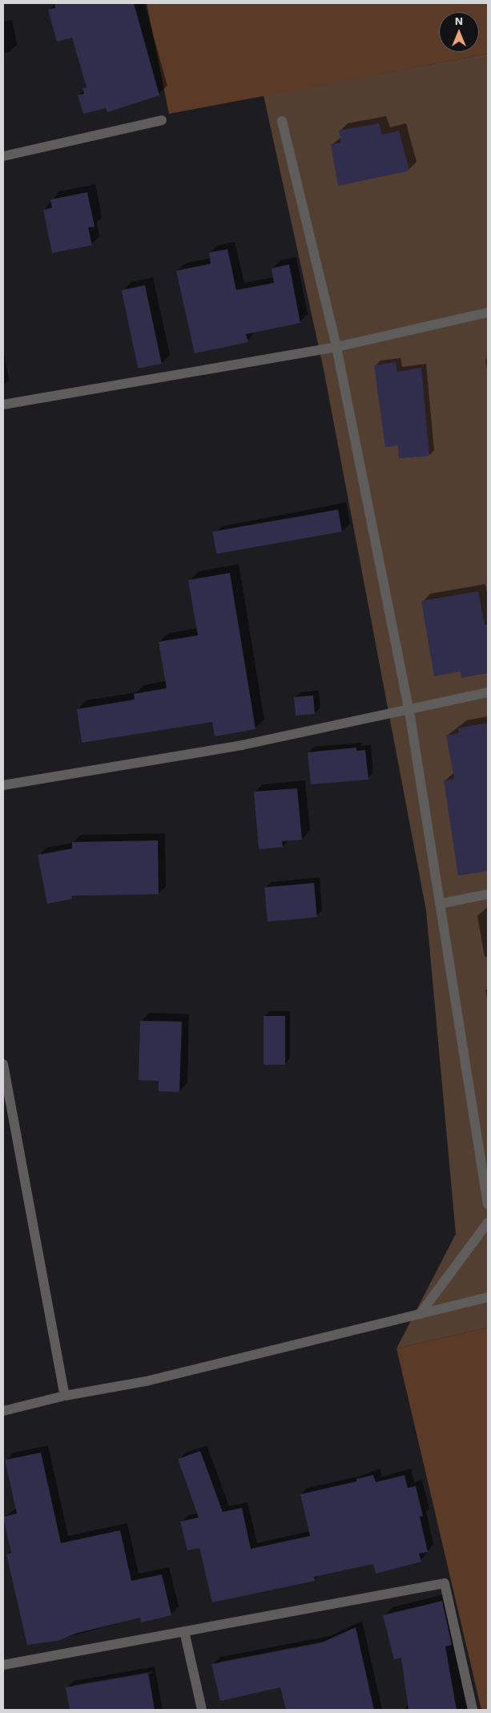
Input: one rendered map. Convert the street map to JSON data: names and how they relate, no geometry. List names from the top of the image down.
{
  "north": "top"
}
